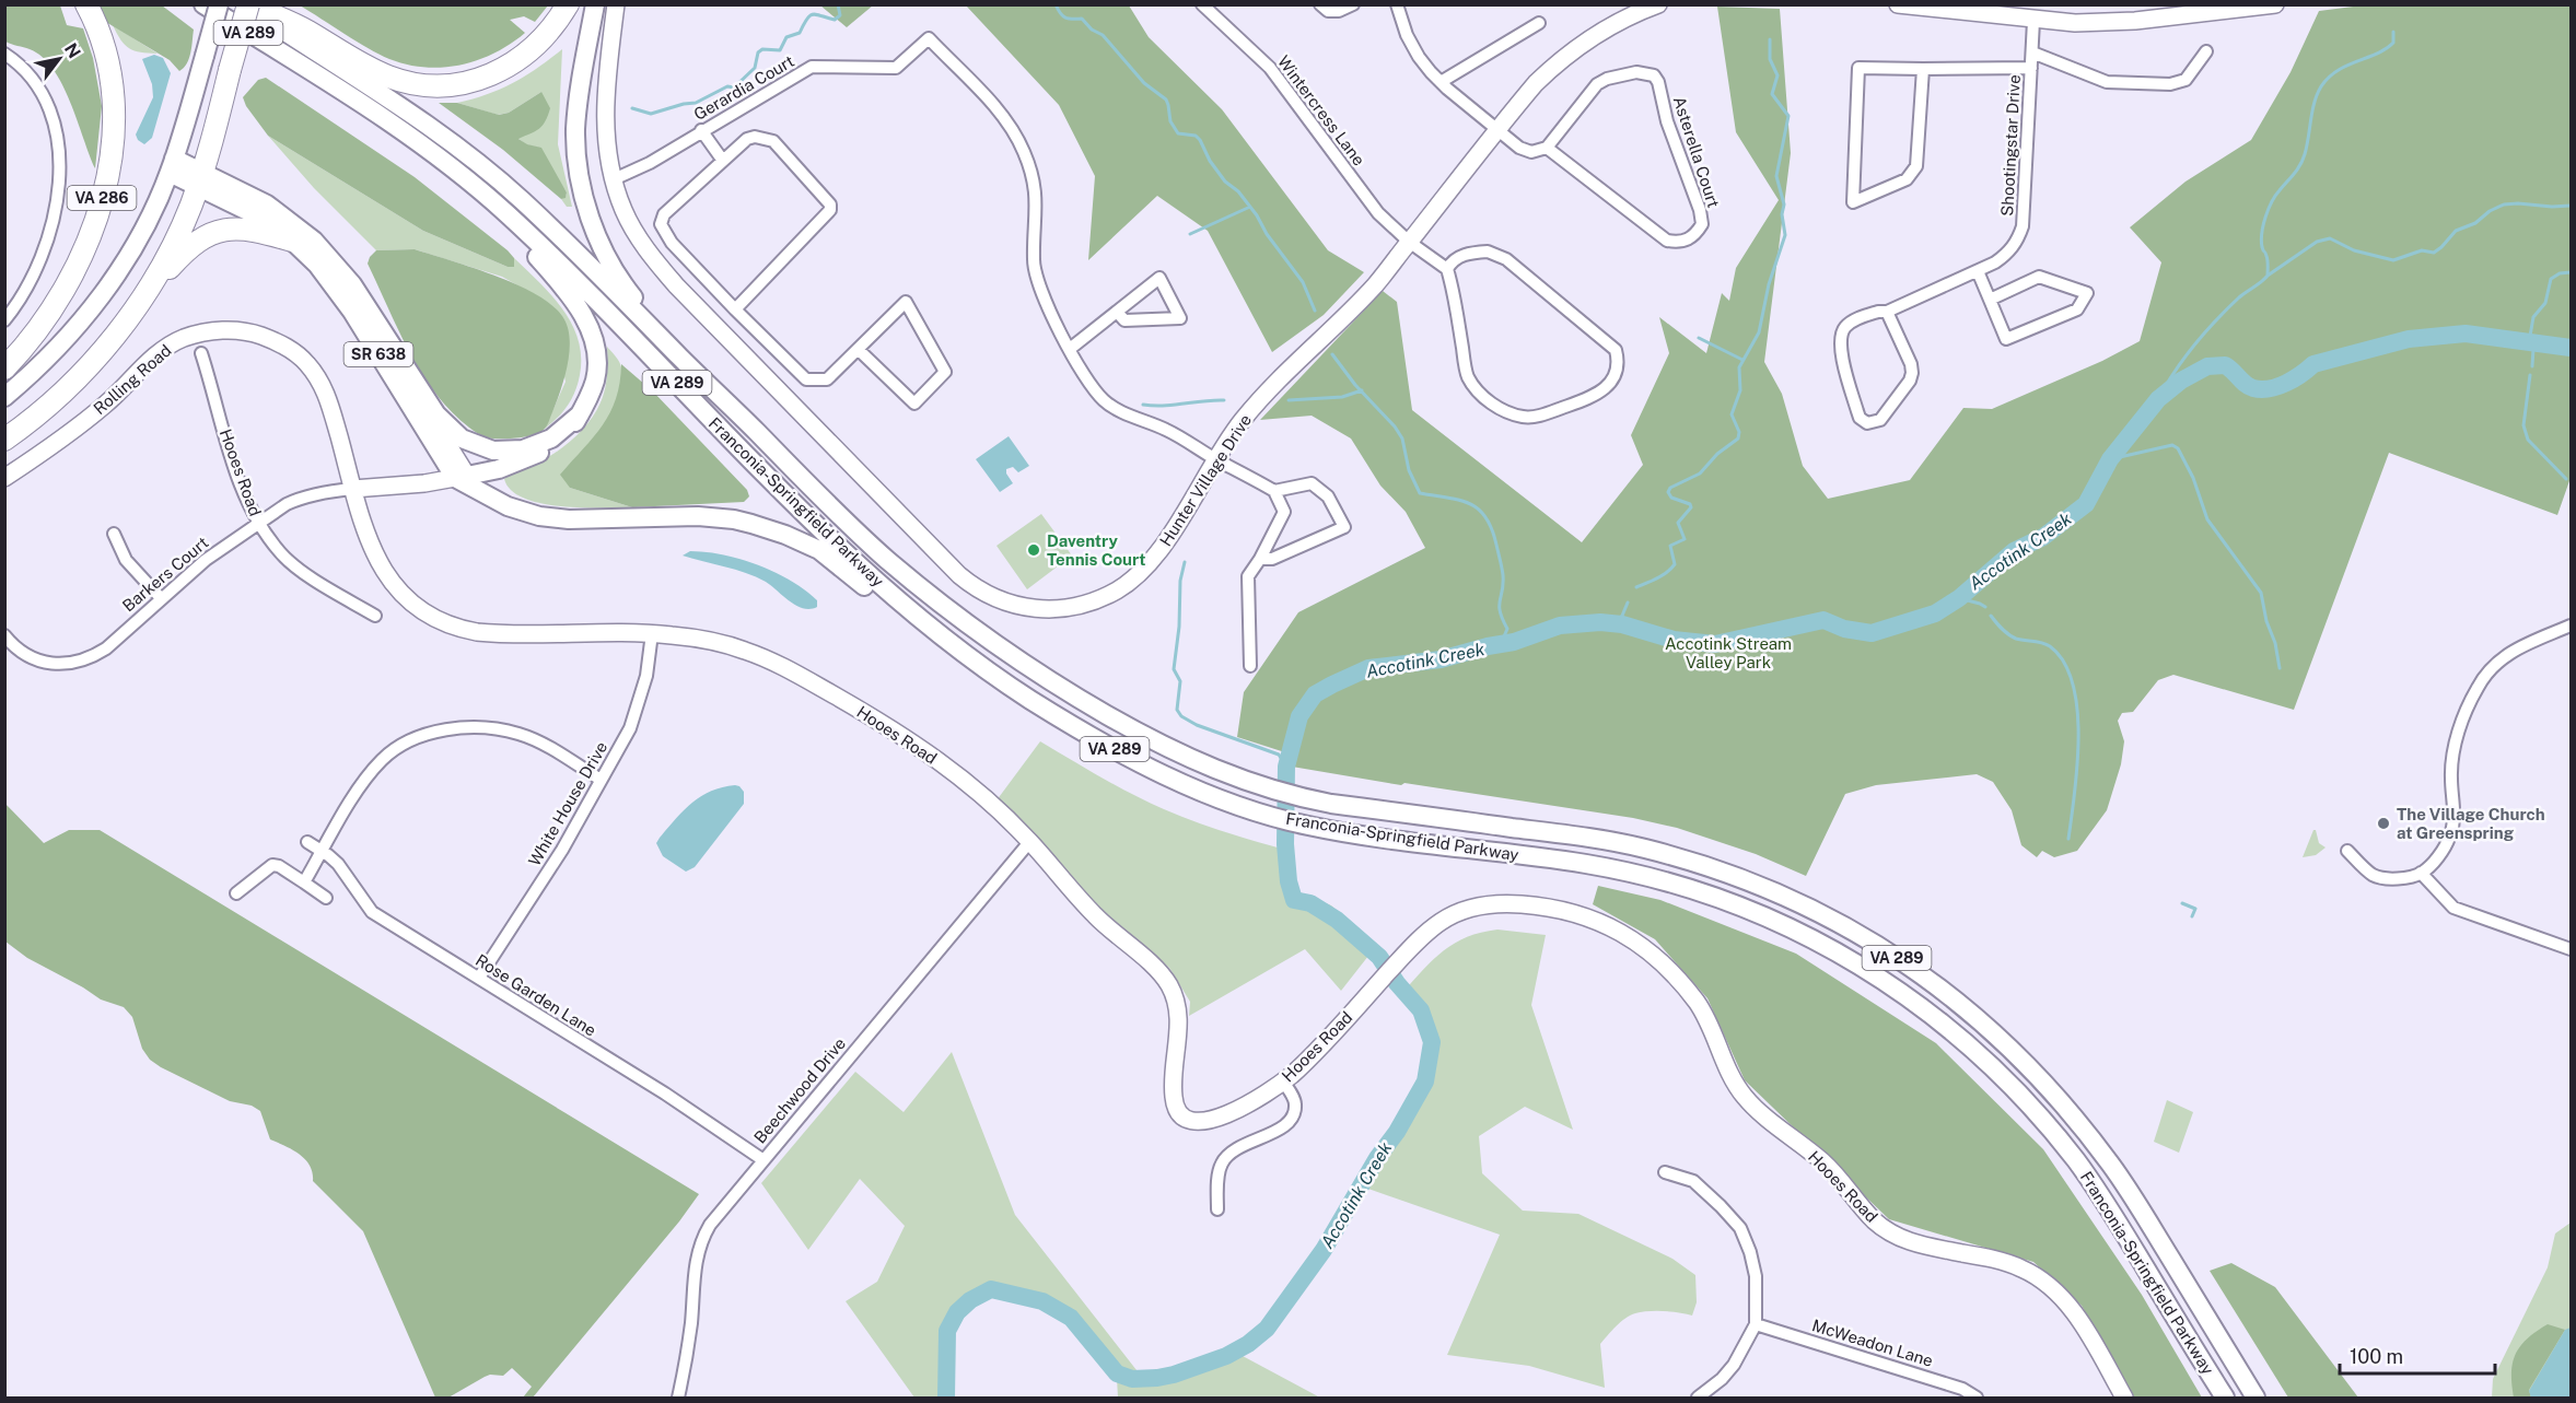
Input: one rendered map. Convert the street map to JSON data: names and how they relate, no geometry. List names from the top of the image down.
{
  "streets": {
    "highway": ["VA 286"],
    "main road": ["VA 289", "SR 638", "Franconia-Springfield Parkway"],
    "street": [
      "Gerardia Court",
      "Wintercress Lane",
      "Shootingstar Drive",
      "Asterella Court",
      "Rolling Road",
      "Hooes Road",
      "Hunter Village Drive",
      "Barkers Court",
      "White House Drive",
      "Rose Garden Lane",
      "Beechwood Drive",
      "McWeadon Lane"
    ]
  },
  "crossings": [
    ["Gerardia Court", "Hunter Village Drive"],
    ["Wintercress Lane", "Hunter Village Drive"],
    ["Rolling Road", "Hooes Road"],
    ["Rolling Road", "Barkers Court"],
    ["Hooes Road", "Barkers Court"],
    ["Hooes Road", "White House Drive"],
    ["Hooes Road", "Beechwood Drive"],
    ["White House Drive", "Rose Garden Lane"],
    ["Rose Garden Lane", "Beechwood Drive"]
  ],
  "water": ["Accotink Creek"],
  "parks": ["Accotink Stream Valley Park"],
  "places": ["Daventry Tennis Court", "The Village Church at Greenspring"],
  "scale_bar": "100 m",
  "north": "top right"
}
